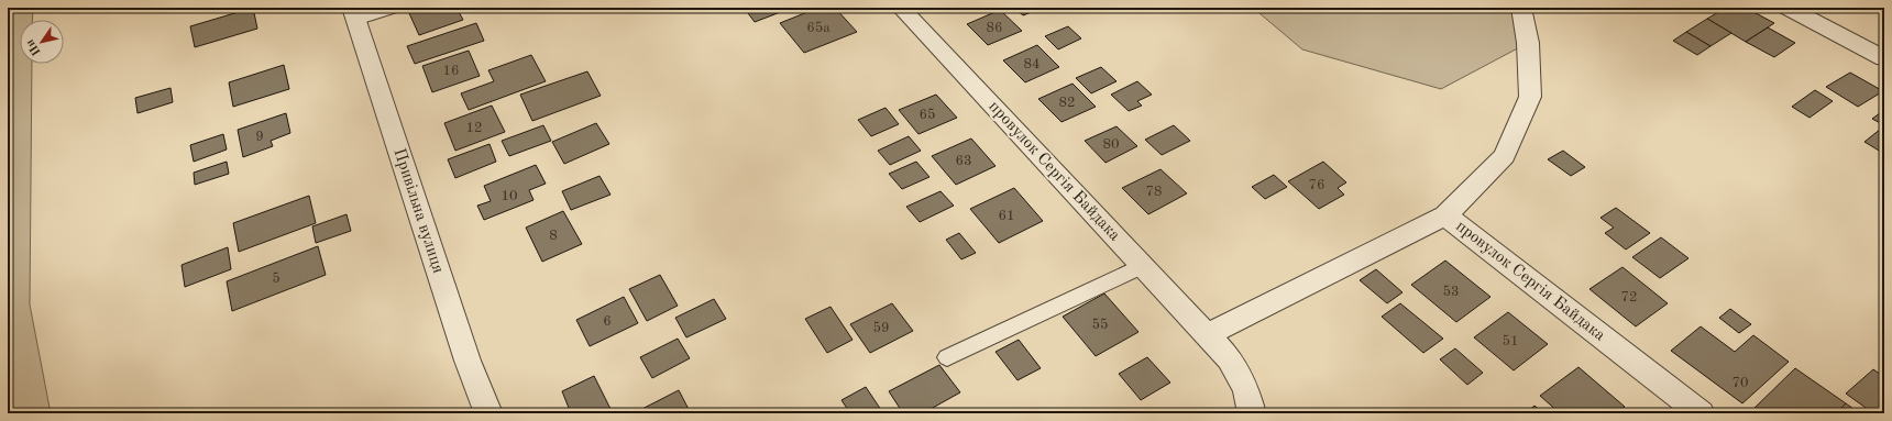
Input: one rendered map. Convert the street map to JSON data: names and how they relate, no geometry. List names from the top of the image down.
{
  "streets": {
    "street": ["провулок Сергія Байдака", "Привільна вулиця"]
  },
  "house_numbers": [
    "65а",
    "86",
    "84",
    "16",
    "82",
    "65",
    "12",
    "9",
    "80",
    "63",
    "76",
    "78",
    "10",
    "61",
    "8",
    "5",
    "53",
    "72",
    "6",
    "55",
    "59",
    "51",
    "70"
  ],
  "north": "bottom left"
}
